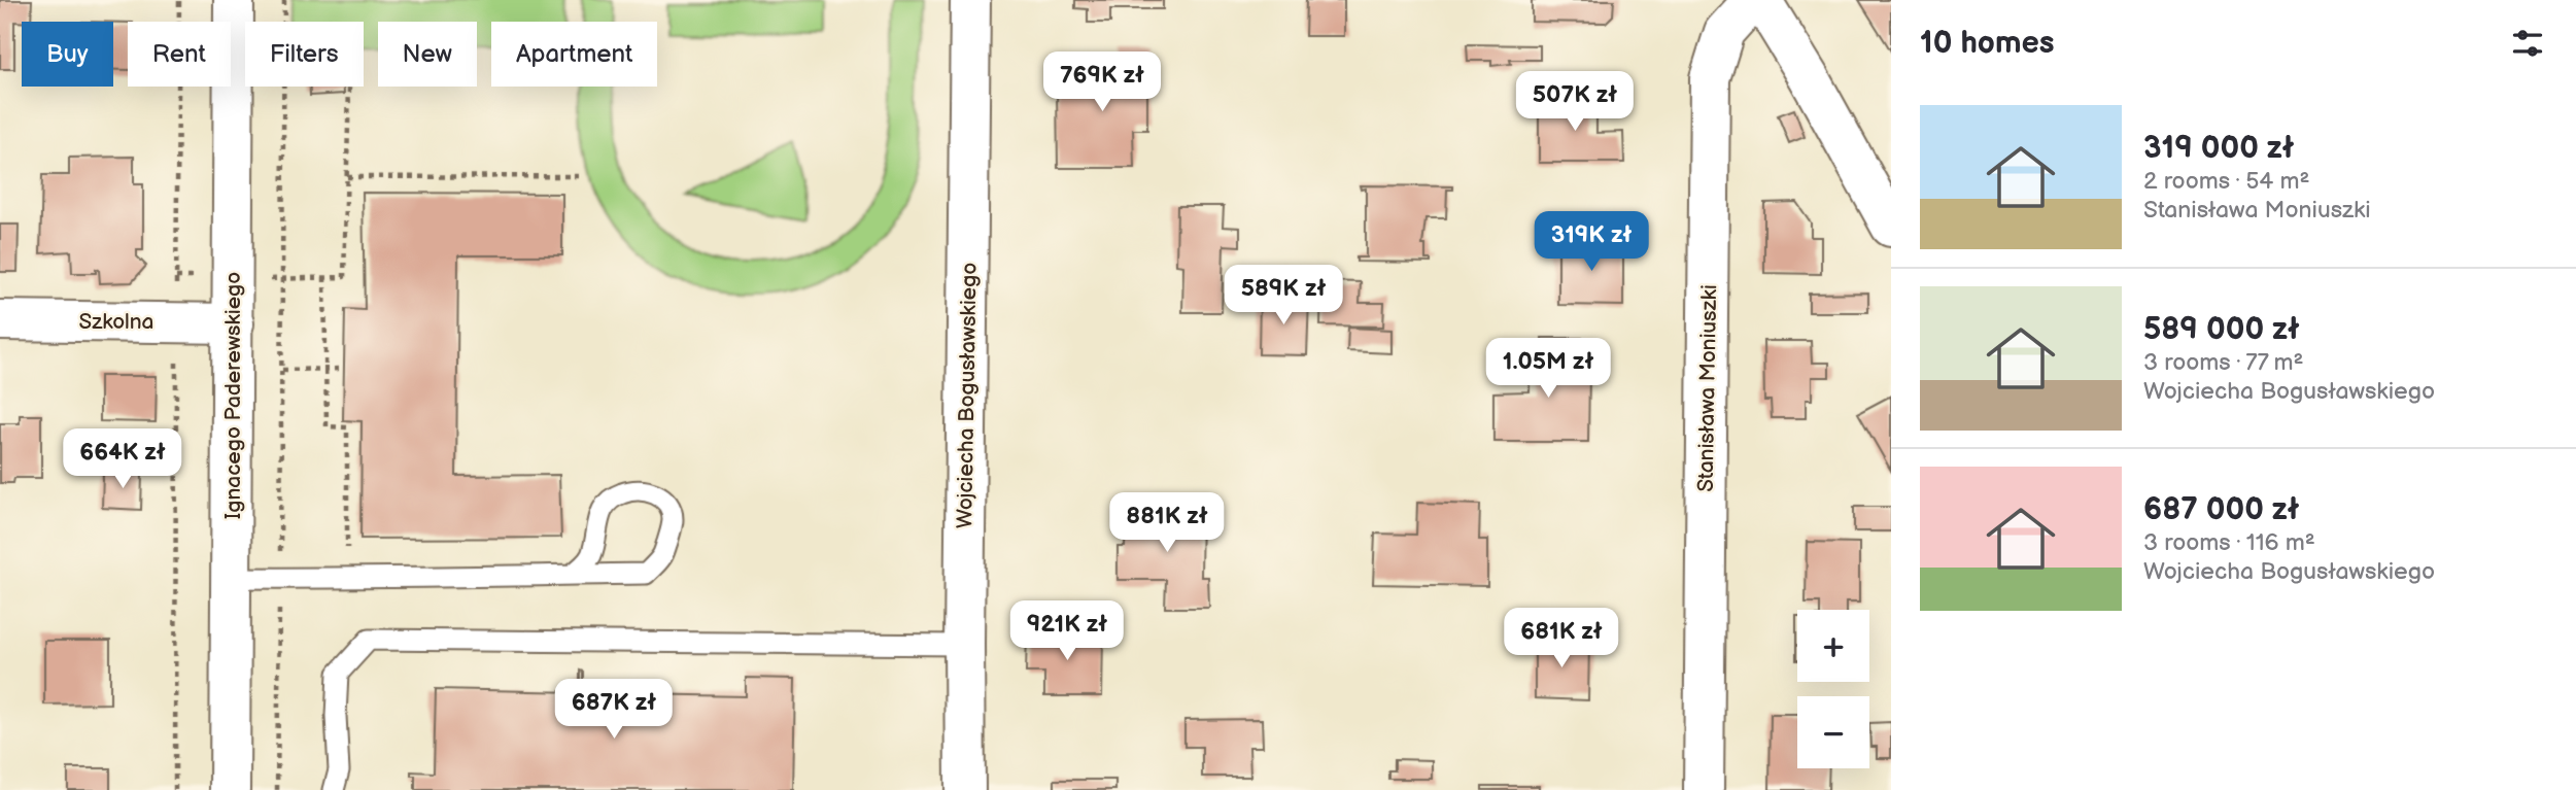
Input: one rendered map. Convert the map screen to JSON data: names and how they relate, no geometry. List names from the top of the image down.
{
  "streets": {
    "street": [
      "Szkolna",
      "Stanisława Moniuszki",
      "Ignacego Paderewskiego",
      "Wojciecha Bogusławskiego"
    ]
  },
  "crossings": [
    ["Szkolna", "Ignacego Paderewskiego"]
  ],
  "page": {
    "heading": "10 homes",
    "chip": [
      "Buy",
      "Rent",
      "Filters",
      "New",
      "Apartment"
    ],
    "price": [
      "769K zł",
      "507K zł",
      "319K zł",
      "589K zł",
      "1.05M zł",
      "664K zł",
      "881K zł",
      "921K zł",
      "681K zł",
      "687K zł"
    ],
    "list": [
      {
        "name": "319 000 zł",
        "note": "2 rooms · 54 m² · Stanisława Moniuszki"
      },
      {
        "name": "589 000 zł",
        "note": "3 rooms · 77 m² · Wojciecha Bogusławskiego"
      },
      {
        "name": "687 000 zł",
        "note": "3 rooms · 116 m² · Wojciecha Bogusławskiego"
      }
    ],
    "map_buttons": ["+", "−"]
  }
}
